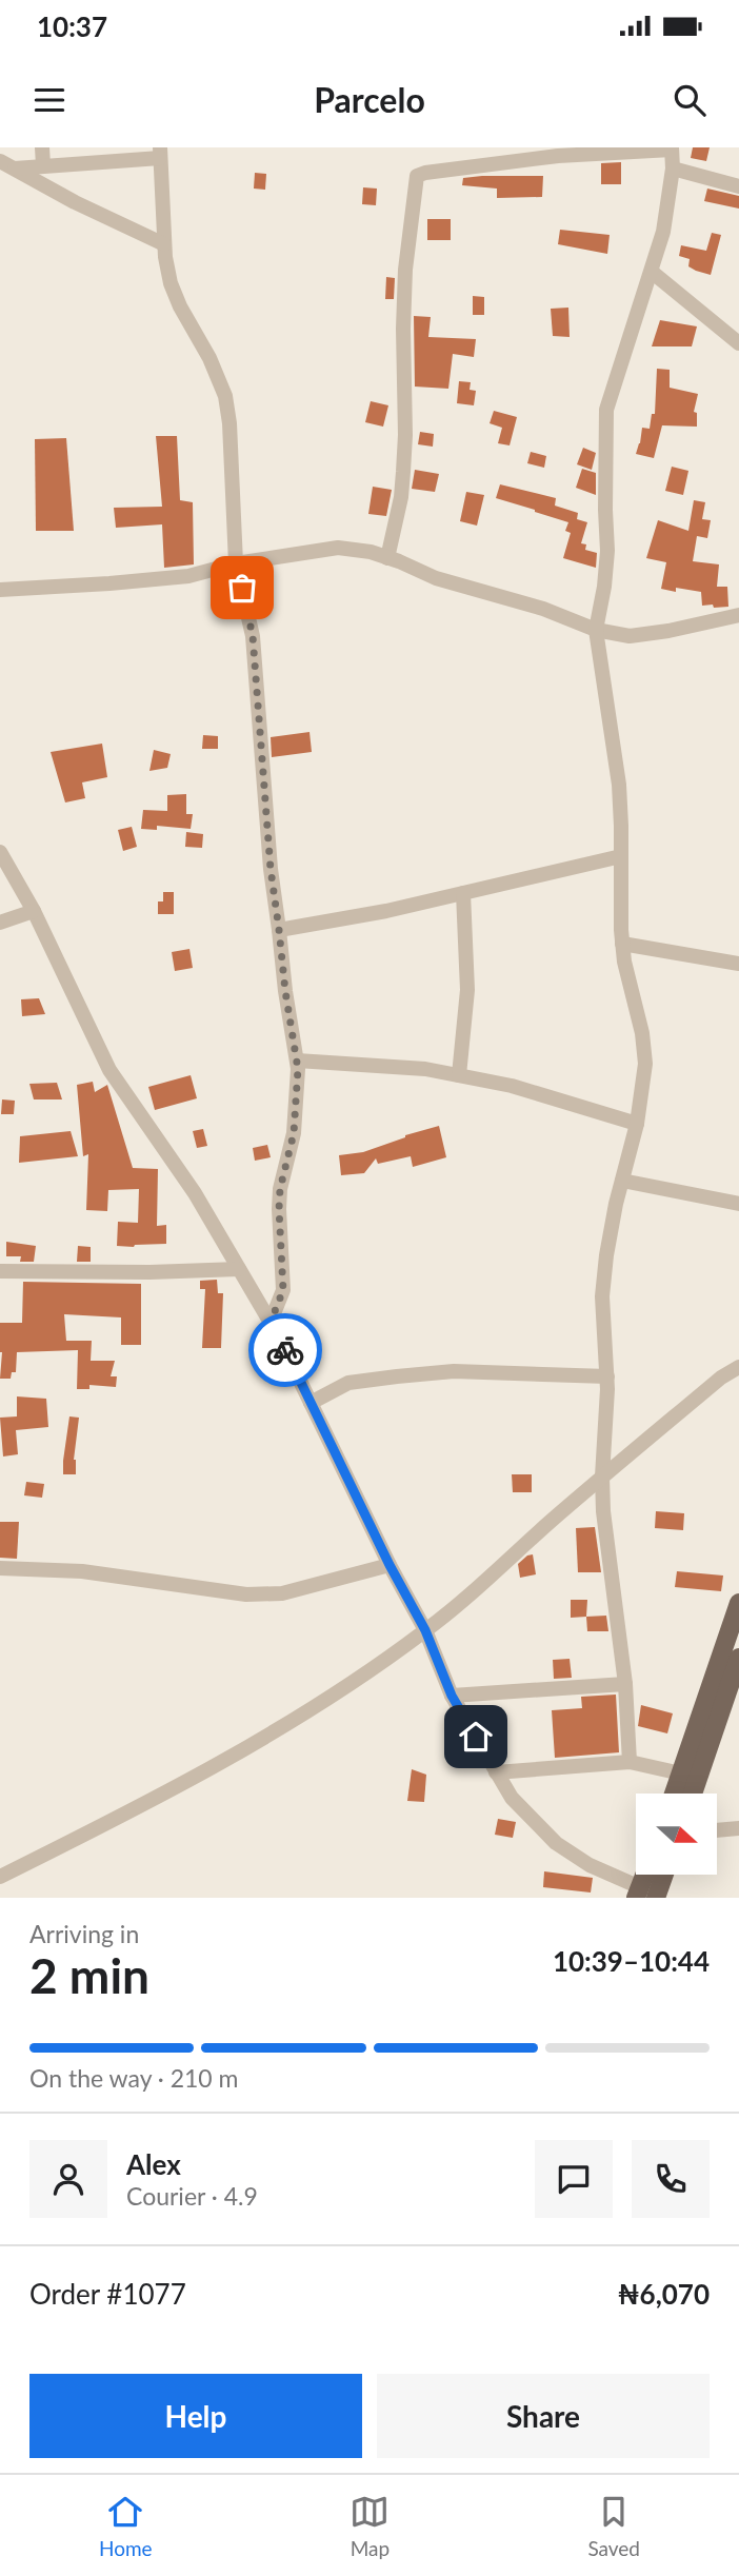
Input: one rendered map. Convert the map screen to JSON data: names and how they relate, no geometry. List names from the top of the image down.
{
  "north": "right",
  "page": {
    "status": "10:37",
    "header": "Parcelo",
    "heading": ["2 min", "Arriving in", "10:39–10:44"],
    "panel": [
      "Alex",
      "Courier · 4.9",
      "Order #1077",
      "₦6,070"
    ],
    "bar": "On the way · 210 m",
    "buttons": ["Help", "Share"],
    "tabs": ["Home", "Map", "Saved"]
  }
}
